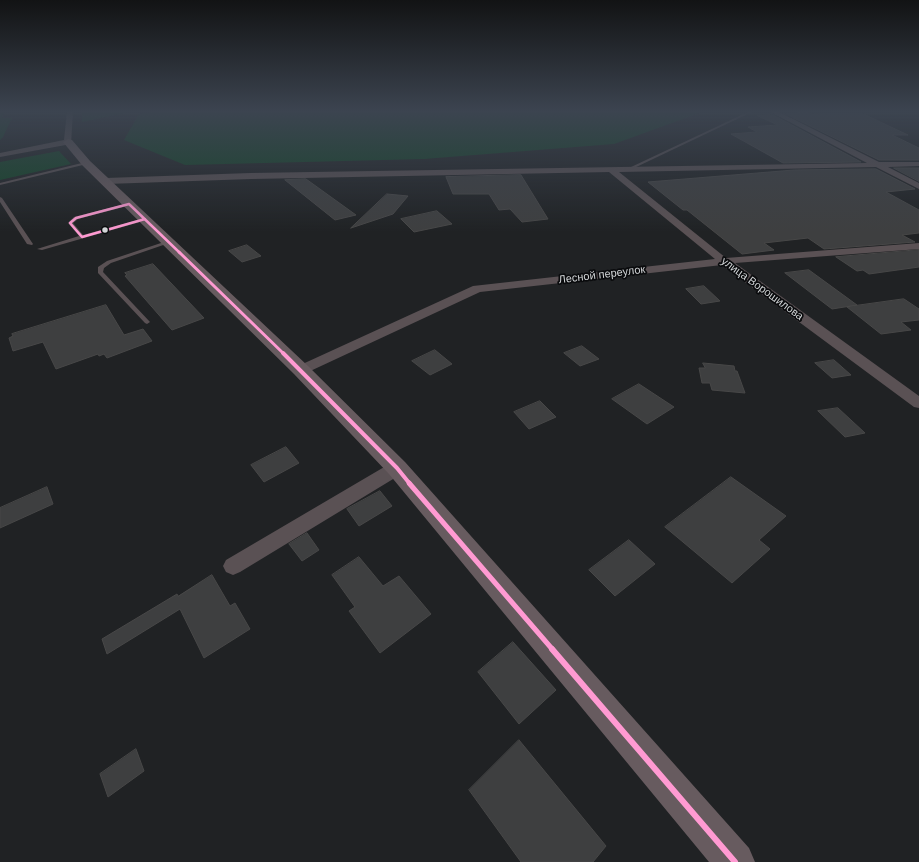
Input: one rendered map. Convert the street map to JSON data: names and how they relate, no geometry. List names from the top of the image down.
{
  "streets": {
    "street": ["Лесной переулок", "улица Ворошилова"]
  },
  "crossings": [
    ["Лесной переулок", "улица Ворошилова"]
  ]
}
